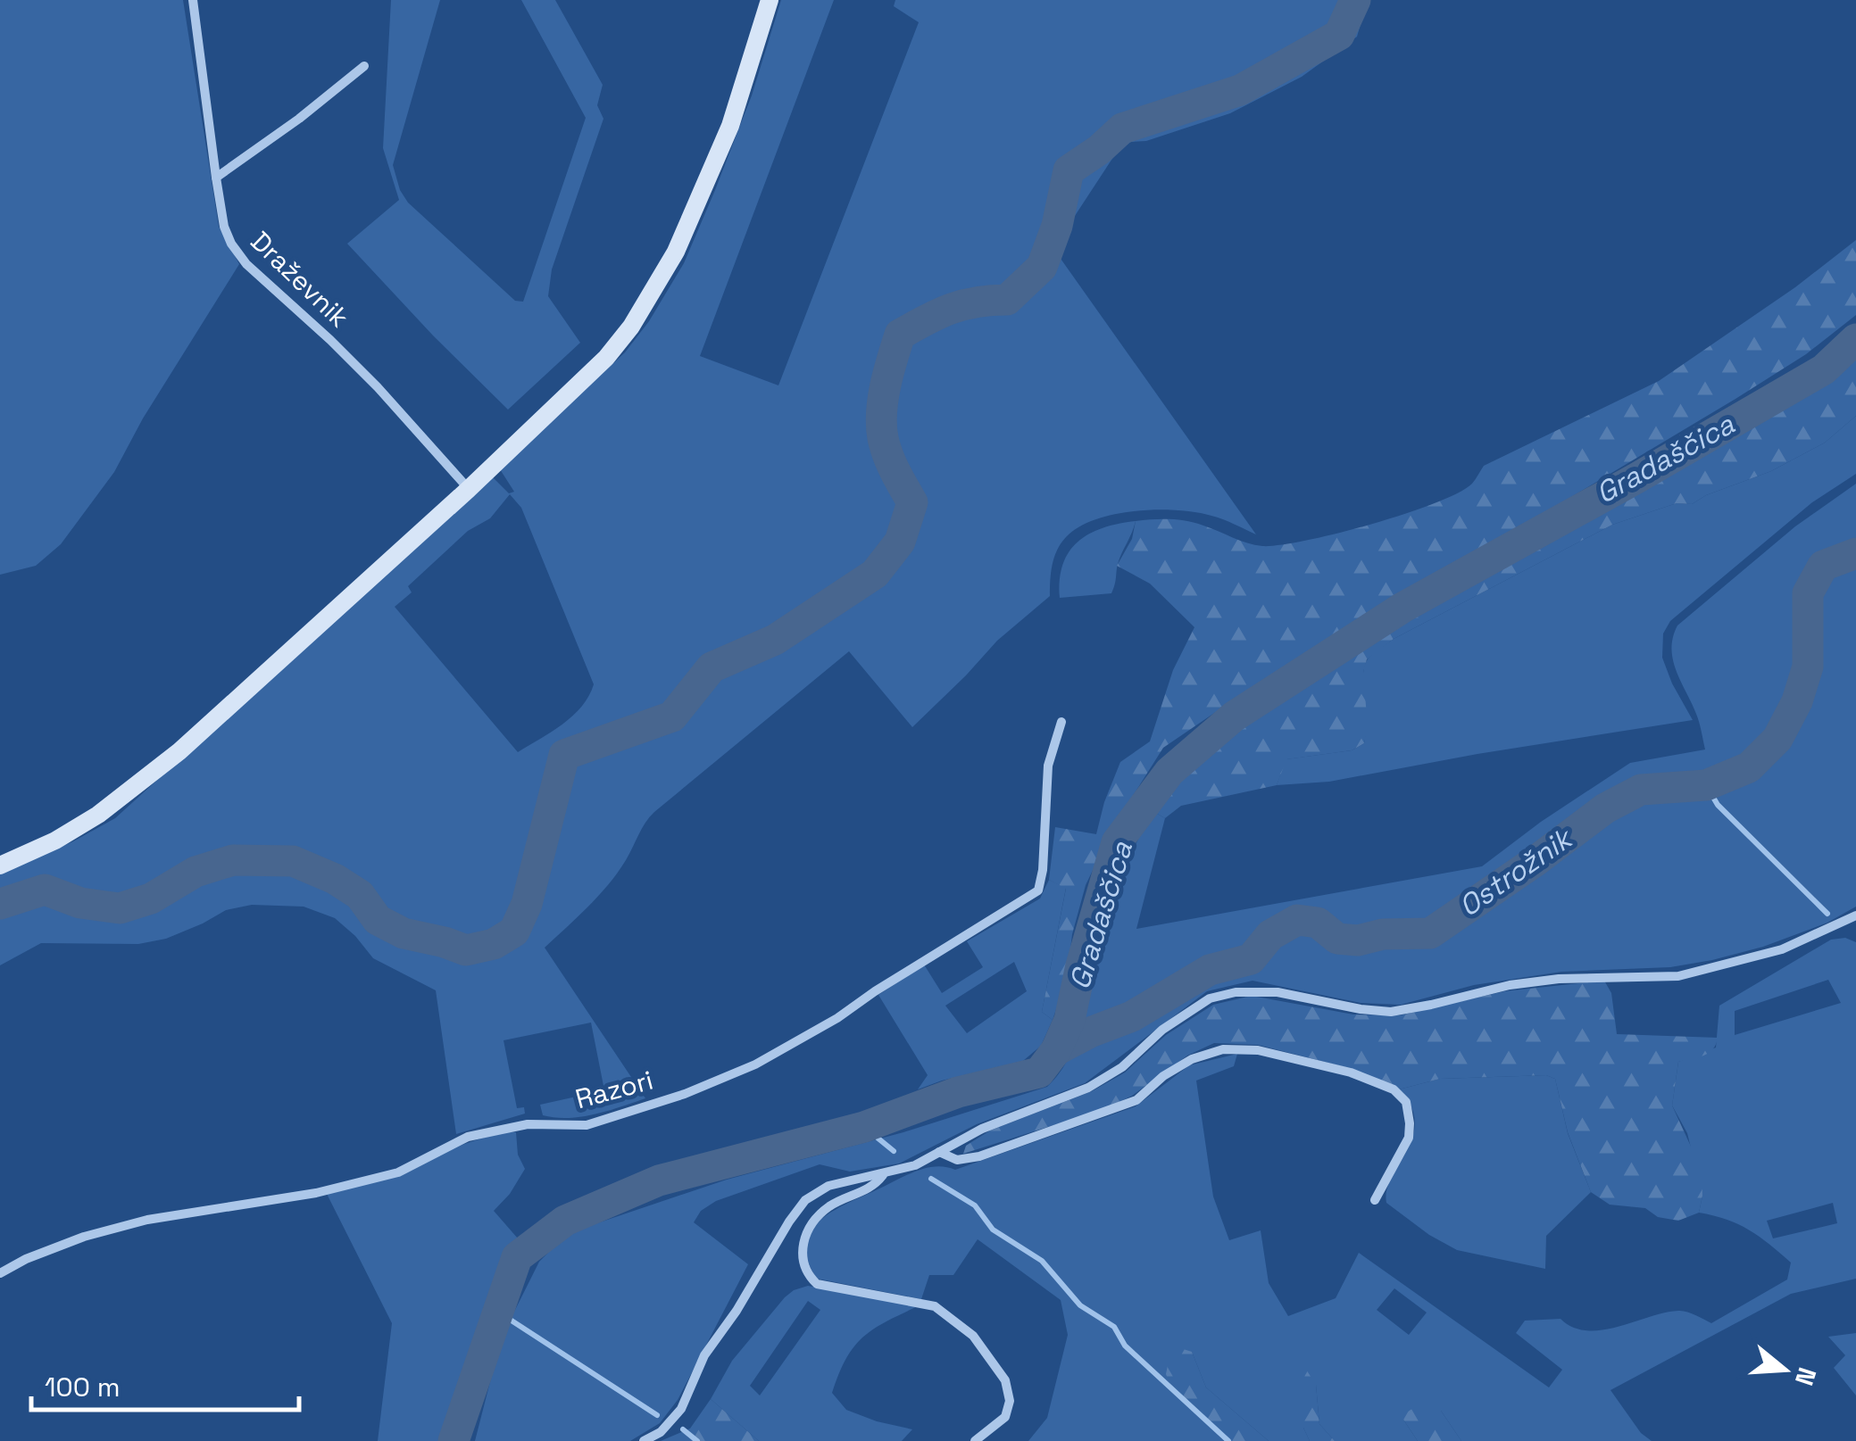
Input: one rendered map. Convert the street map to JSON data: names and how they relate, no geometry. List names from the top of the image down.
{
  "streets": {
    "street": ["Draževnik", "Razori"]
  },
  "water": ["Gradaščica", "Ostrožnik"],
  "scale_bar": "100 m",
  "north": "right"
}
